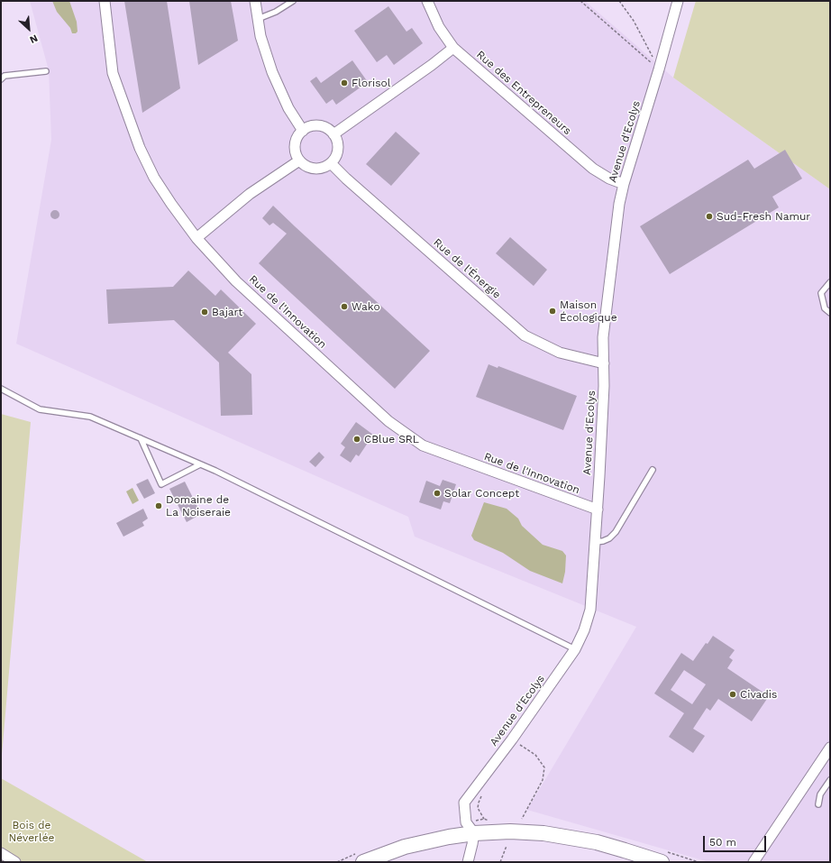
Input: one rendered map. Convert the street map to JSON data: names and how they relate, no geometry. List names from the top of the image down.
{
  "streets": {
    "street": [
      "Rue des Entrepreneurs",
      "Avenue d'Ecolys",
      "Rue de l'Énergie",
      "Rue de l'Innovation"
    ]
  },
  "crossings": [
    ["Rue des Entrepreneurs", "Avenue d'Ecolys"],
    ["Avenue d'Ecolys", "Rue de l'Énergie"],
    ["Avenue d'Ecolys", "Rue de l'Innovation"]
  ],
  "parks": ["Bois de Néverlée"],
  "places": [
    "Florisol",
    "Sud-Fresh Namur",
    "Wako",
    "Maison Écologique",
    "Bajart",
    "CBlue SRL",
    "Solar Concept",
    "Domaine de La Noiseraie",
    "Civadis"
  ],
  "scale_bar": "50 m",
  "north": "bottom right"
}
